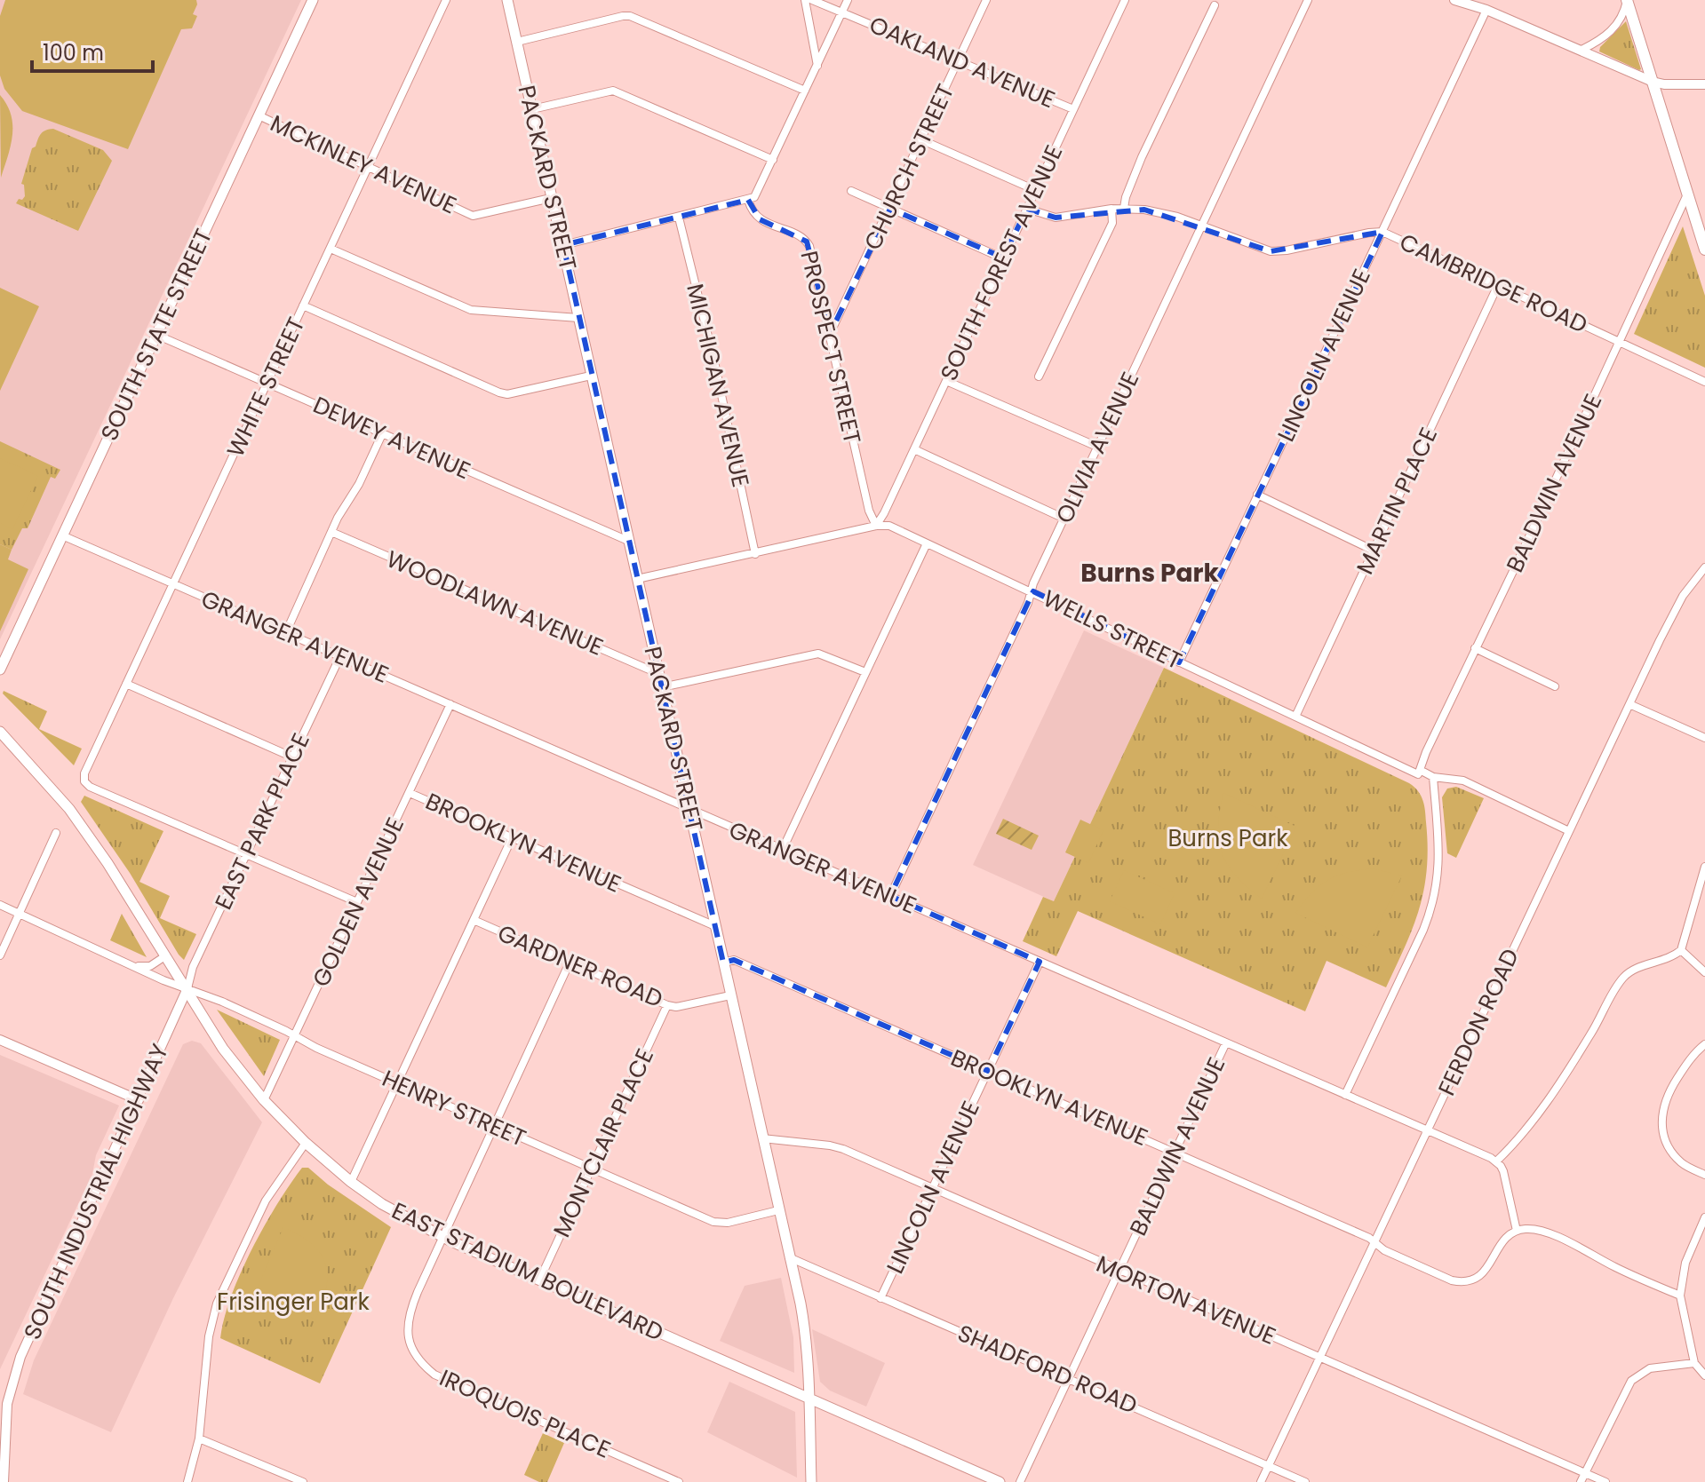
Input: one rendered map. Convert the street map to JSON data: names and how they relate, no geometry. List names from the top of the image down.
{
  "streets": {
    "main road": ["PACKARD STREET", "SOUTH STATE STREET", "EAST STADIUM BOULEVARD"],
    "street": [
      "OAKLAND AVENUE",
      "MCKINLEY AVENUE",
      "CHURCH STREET",
      "SOUTH FOREST AVENUE",
      "CAMBRIDGE ROAD",
      "PROSPECT STREET",
      "LINCOLN AVENUE",
      "MICHIGAN AVENUE",
      "WHITE STREET",
      "DEWEY AVENUE",
      "OLIVIA AVENUE",
      "BALDWIN AVENUE",
      "MARTIN PLACE",
      "WOODLAWN AVENUE",
      "WELLS STREET",
      "GRANGER AVENUE",
      "EAST PARK PLACE",
      "BROOKLYN AVENUE",
      "GOLDEN AVENUE",
      "GARDNER ROAD",
      "FERDON ROAD",
      "HENRY STREET",
      "MONTCLAIR PLACE",
      "SOUTH INDUSTRIAL HIGHWAY",
      "MORTON AVENUE",
      "SHADFORD ROAD",
      "IROQUOIS PLACE"
    ]
  },
  "crossings": [
    ["OAKLAND AVENUE", "CHURCH STREET"],
    ["OAKLAND AVENUE", "SOUTH FOREST AVENUE"],
    ["MCKINLEY AVENUE", "PACKARD STREET"],
    ["MCKINLEY AVENUE", "SOUTH STATE STREET"],
    ["MCKINLEY AVENUE", "WHITE STREET"],
    ["CHURCH STREET", "PROSPECT STREET"],
    ["PACKARD STREET", "DEWEY AVENUE"],
    ["PACKARD STREET", "WOODLAWN AVENUE"],
    ["PACKARD STREET", "WELLS STREET"],
    ["PACKARD STREET", "GRANGER AVENUE"],
    ["PACKARD STREET", "BROOKLYN AVENUE"],
    ["PACKARD STREET", "GARDNER ROAD"],
    ["PACKARD STREET", "HENRY STREET"],
    ["PACKARD STREET", "EAST STADIUM BOULEVARD"],
    ["PACKARD STREET", "MORTON AVENUE"],
    ["PACKARD STREET", "SHADFORD ROAD"],
    ["SOUTH FOREST AVENUE", "CAMBRIDGE ROAD"],
    ["SOUTH FOREST AVENUE", "PROSPECT STREET"],
    ["SOUTH FOREST AVENUE", "WELLS STREET"],
    ["CAMBRIDGE ROAD", "LINCOLN AVENUE"],
    ["CAMBRIDGE ROAD", "OLIVIA AVENUE"],
    ["CAMBRIDGE ROAD", "BALDWIN AVENUE"],
    ["CAMBRIDGE ROAD", "MARTIN PLACE"],
    ["SOUTH STATE STREET", "DEWEY AVENUE"],
    ["SOUTH STATE STREET", "GRANGER AVENUE"],
    ["PROSPECT STREET", "WELLS STREET"],
    ["LINCOLN AVENUE", "WELLS STREET"],
    ["LINCOLN AVENUE", "GRANGER AVENUE"],
    ["LINCOLN AVENUE", "BROOKLYN AVENUE"],
    ["LINCOLN AVENUE", "MORTON AVENUE"],
    ["LINCOLN AVENUE", "SHADFORD ROAD"],
    ["MICHIGAN AVENUE", "WELLS STREET"],
    ["WHITE STREET", "DEWEY AVENUE"],
    ["WHITE STREET", "GRANGER AVENUE"],
    ["WHITE STREET", "EAST PARK PLACE"],
    ["OLIVIA AVENUE", "WELLS STREET"],
    ["OLIVIA AVENUE", "GRANGER AVENUE"],
    ["BALDWIN AVENUE", "WELLS STREET"],
    ["BALDWIN AVENUE", "GRANGER AVENUE"],
    ["BALDWIN AVENUE", "BROOKLYN AVENUE"],
    ["BALDWIN AVENUE", "MORTON AVENUE"],
    ["BALDWIN AVENUE", "SHADFORD ROAD"],
    ["MARTIN PLACE", "WELLS STREET"],
    ["WELLS STREET", "FERDON ROAD"],
    ["GRANGER AVENUE", "EAST PARK PLACE"],
    ["GRANGER AVENUE", "GOLDEN AVENUE"],
    ["GRANGER AVENUE", "FERDON ROAD"],
    ["EAST PARK PLACE", "HENRY STREET"],
    ["EAST PARK PLACE", "SOUTH INDUSTRIAL HIGHWAY"],
    ["EAST PARK PLACE", "EAST STADIUM BOULEVARD"],
    ["BROOKLYN AVENUE", "GOLDEN AVENUE"],
    ["BROOKLYN AVENUE", "FERDON ROAD"],
    ["GOLDEN AVENUE", "HENRY STREET"],
    ["GOLDEN AVENUE", "EAST STADIUM BOULEVARD"],
    ["GARDNER ROAD", "MONTCLAIR PLACE"],
    ["GARDNER ROAD", "IROQUOIS PLACE"],
    ["FERDON ROAD", "MORTON AVENUE"],
    ["FERDON ROAD", "SHADFORD ROAD"],
    ["HENRY STREET", "MONTCLAIR PLACE"],
    ["HENRY STREET", "SOUTH INDUSTRIAL HIGHWAY"],
    ["HENRY STREET", "EAST STADIUM BOULEVARD"],
    ["HENRY STREET", "IROQUOIS PLACE"],
    ["MONTCLAIR PLACE", "EAST STADIUM BOULEVARD"],
    ["SOUTH INDUSTRIAL HIGHWAY", "EAST STADIUM BOULEVARD"],
    ["EAST STADIUM BOULEVARD", "IROQUOIS PLACE"]
  ],
  "districts": ["Burns Park"],
  "parks": ["Burns Park", "Frisinger Park"],
  "scale_bar": "100 m"
}
